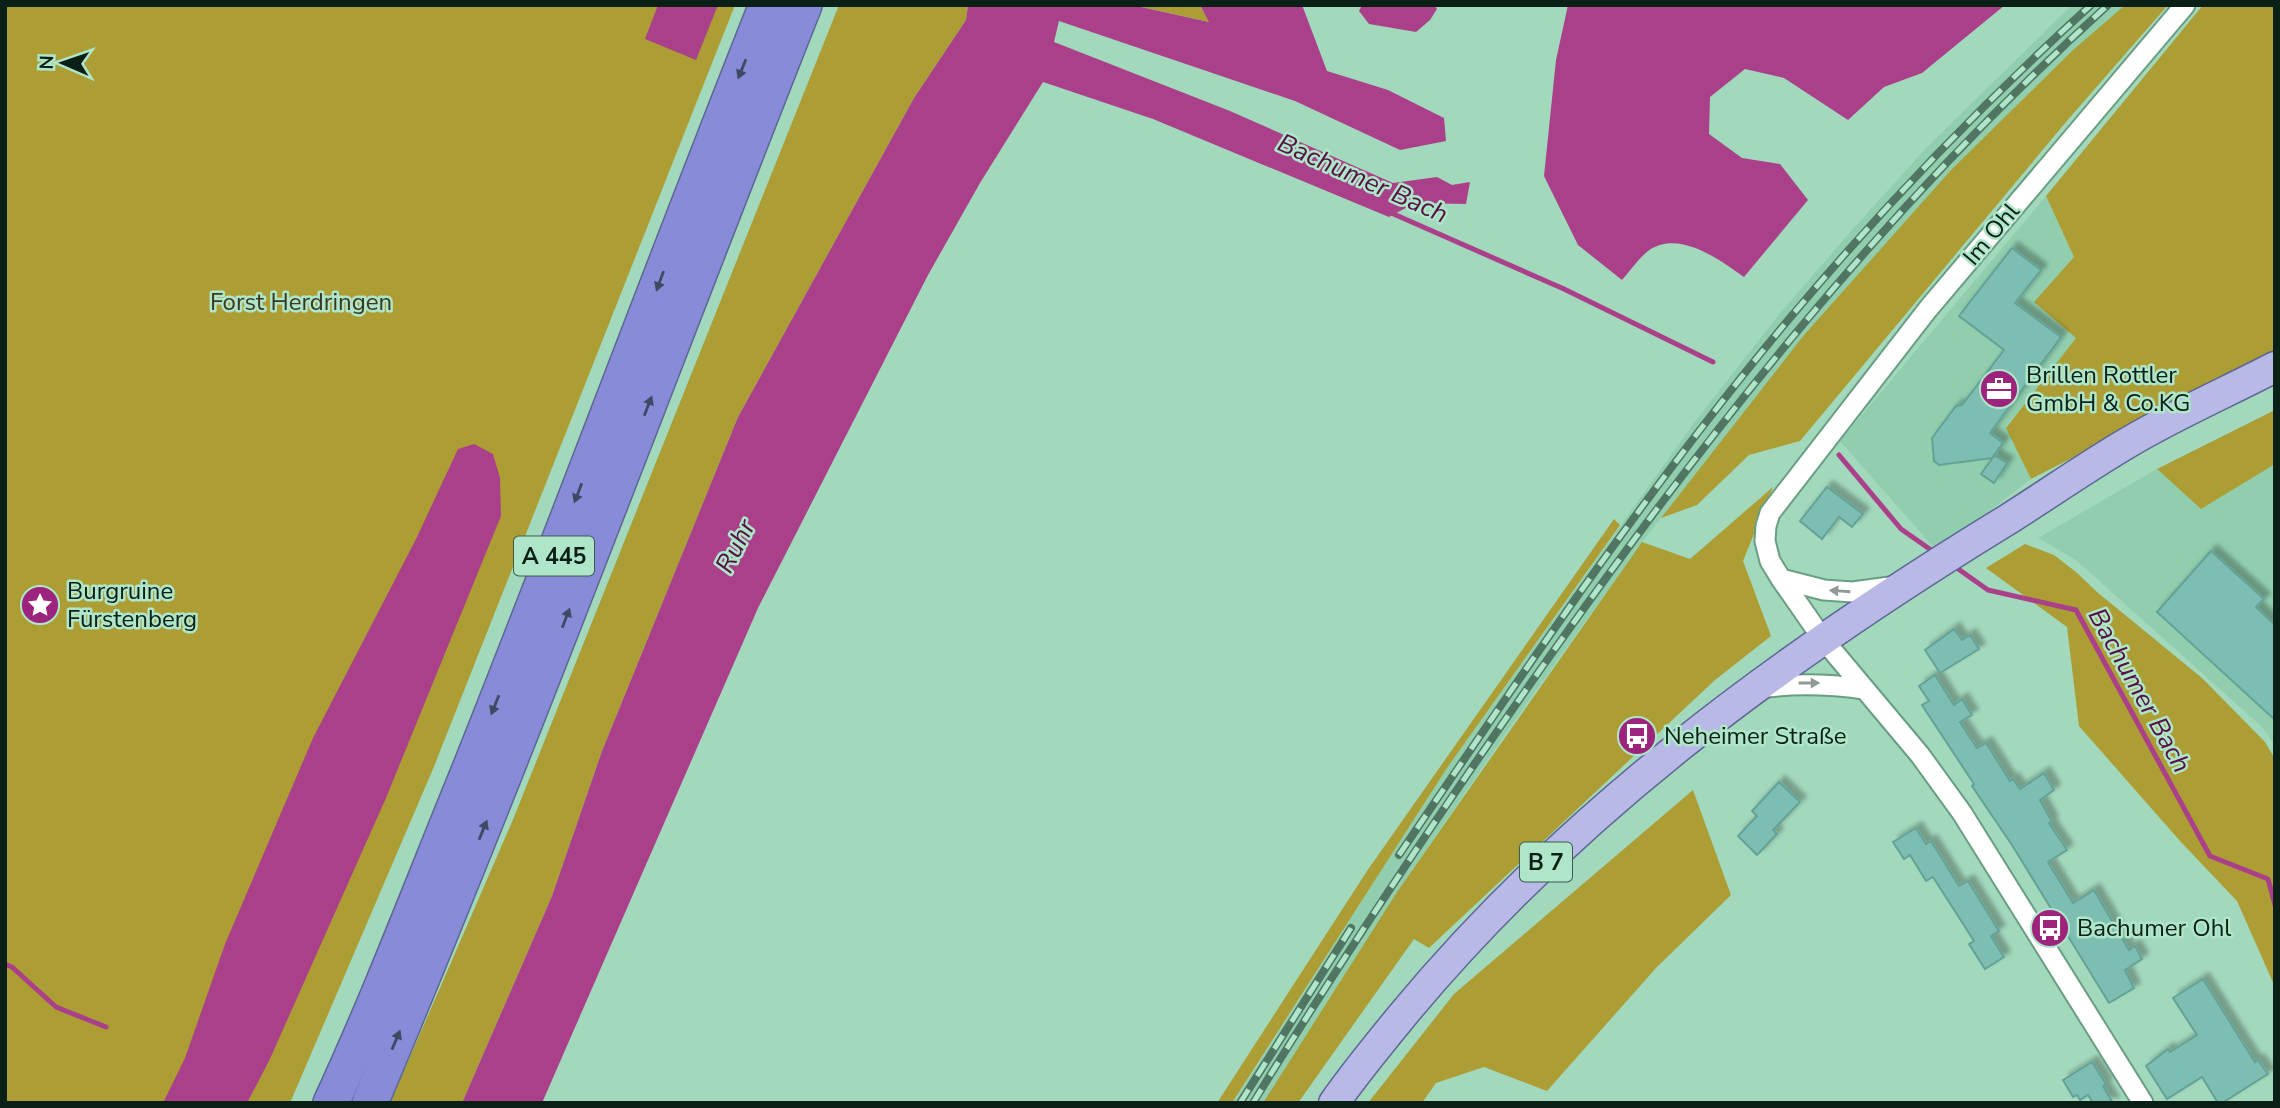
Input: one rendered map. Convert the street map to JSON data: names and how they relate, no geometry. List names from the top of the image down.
{
  "streets": {
    "highway": ["A 445"],
    "main road": ["B 7"],
    "street": ["Im Ohl"]
  },
  "water": ["Bachumer Bach", "Ruhr"],
  "parks": ["Forst Herdringen"],
  "places": {
    "office": ["Brillen Rottler GmbH & Co.KG"],
    "place": ["Burgruine Fürstenberg"],
    "bus stop": ["Neheimer Straße", "Bachumer Ohl"]
  },
  "north": "left"
}
